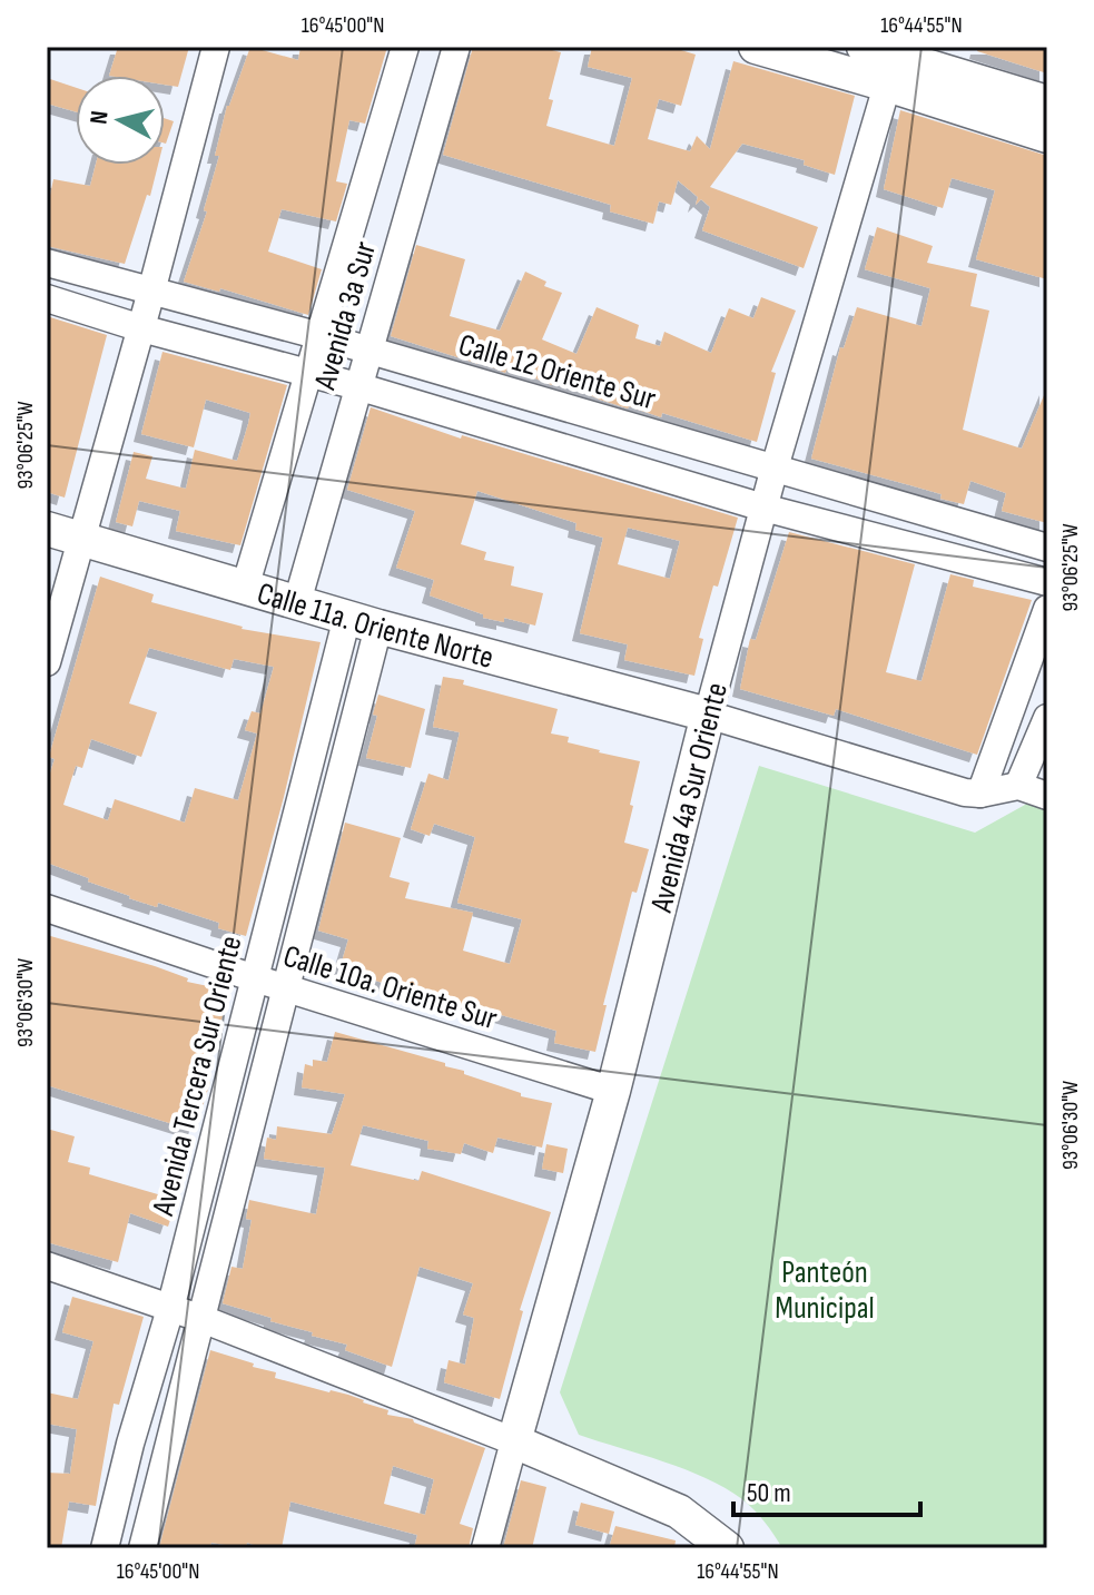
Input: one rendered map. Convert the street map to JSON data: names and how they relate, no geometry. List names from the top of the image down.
{
  "streets": {
    "street": [
      "Avenida 3a Sur",
      "Calle 12 Oriente Sur",
      "Calle 11a. Oriente Norte",
      "Avenida 4a Sur Oriente",
      "Calle 10a. Oriente Sur",
      "Avenida Tercera Sur Oriente"
    ]
  },
  "crossings": [
    ["Avenida 3a Sur", "Calle 12 Oriente Sur"],
    ["Avenida 3a Sur", "Calle 11a. Oriente Norte"],
    ["Calle 12 Oriente Sur", "Avenida 4a Sur Oriente"],
    ["Calle 11a. Oriente Norte", "Avenida 4a Sur Oriente"],
    ["Calle 11a. Oriente Norte", "Avenida Tercera Sur Oriente"],
    ["Avenida 4a Sur Oriente", "Calle 10a. Oriente Sur"],
    ["Calle 10a. Oriente Sur", "Avenida Tercera Sur Oriente"]
  ],
  "parks": ["Panteón Municipal"],
  "scale_bar": "50 m",
  "north": "left",
  "coordinates": [
    "16°45'00\"N",
    "16°44'55\"N",
    "93°06'25\"W",
    "93°06'30\"W"
  ]
}
